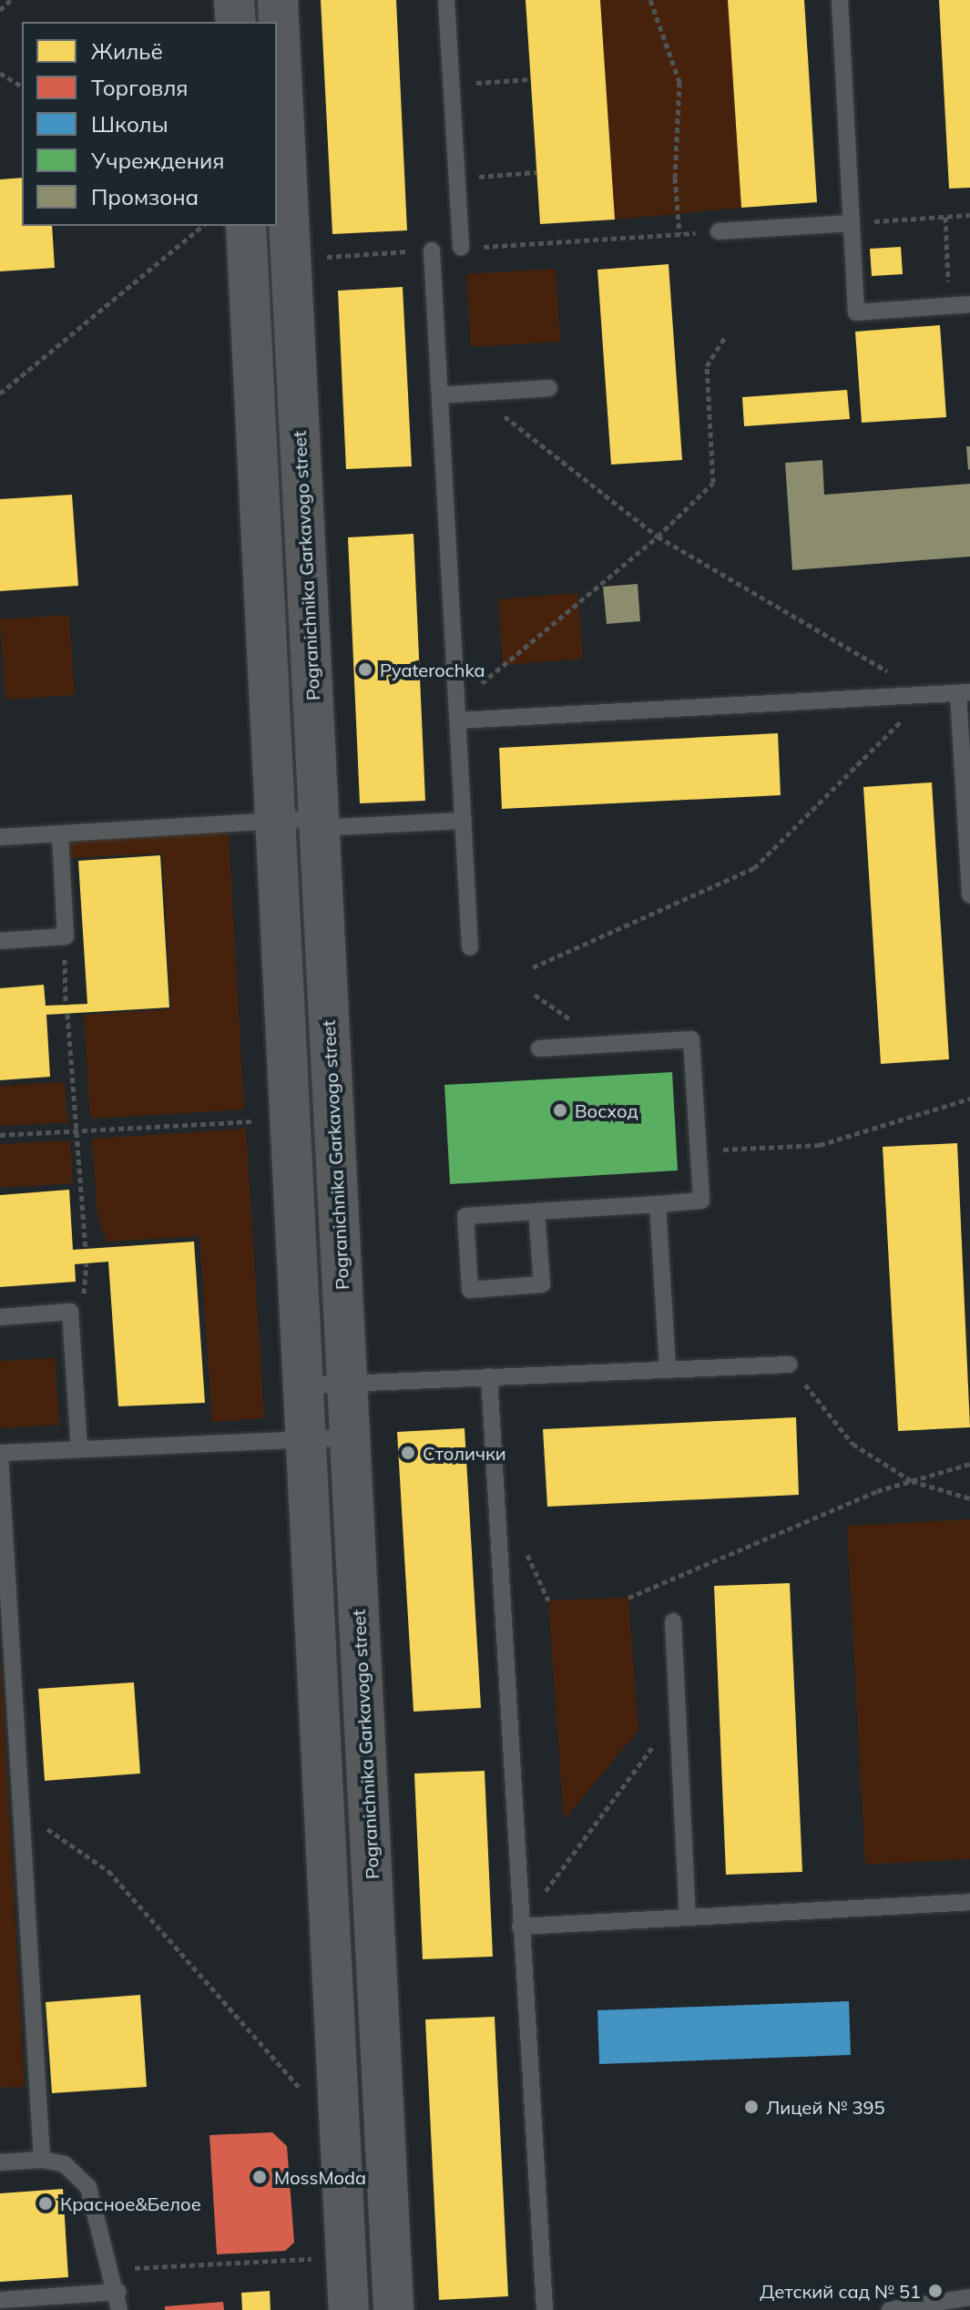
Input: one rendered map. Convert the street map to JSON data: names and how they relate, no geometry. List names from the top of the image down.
{
  "streets": {
    "street": ["Pogranichnika Garkavogo street"]
  },
  "places": [
    "Pyaterochka",
    "Восход",
    "Столички",
    "Лицей № 395",
    "MossModa",
    "Красное&Белое",
    "Детский сад № 51"
  ],
  "legend": [
    "Жильё",
    "Торговля",
    "Школы",
    "Учреждения",
    "Промзона"
  ]
}
